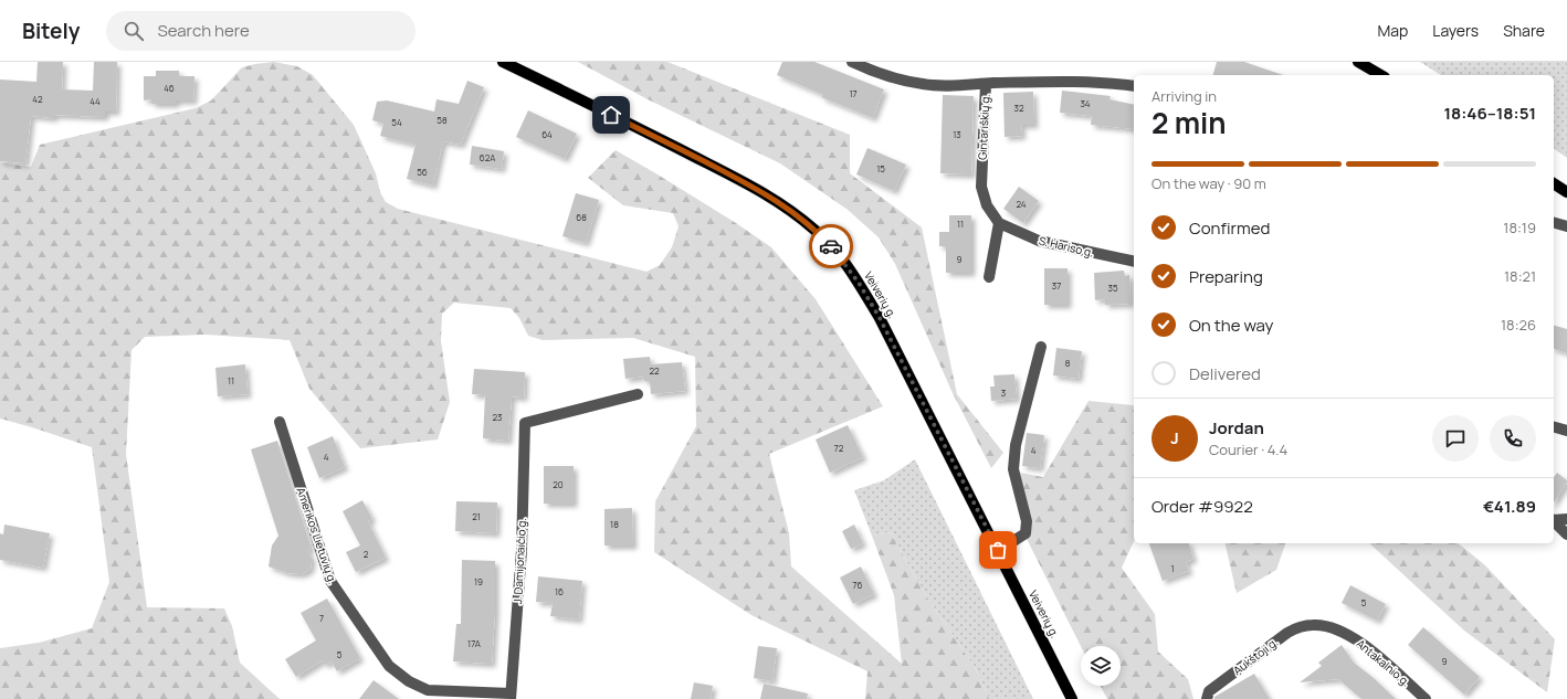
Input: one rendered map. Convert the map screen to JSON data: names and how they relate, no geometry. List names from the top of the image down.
{
  "streets": {
    "main road": ["Veiverių g."],
    "street": [
      "Gintariškių g.",
      "S. Hariso g.",
      "Amerikos Lietuvių g.",
      "J. Damijonaičio g.",
      "Aukštoji g.",
      "Antakalnio g."
    ]
  },
  "crossings": [
    ["Gintariškių g.", "S. Hariso g."],
    ["Amerikos Lietuvių g.", "J. Damijonaičio g."],
    ["Aukštoji g.", "Antakalnio g."]
  ],
  "house_numbers": [
    "46",
    "17",
    "42",
    "44",
    "34",
    "32",
    "58",
    "54",
    "64",
    "13",
    "62A",
    "15",
    "56",
    "24",
    "68",
    "11",
    "9",
    "37",
    "35",
    "8",
    "22",
    "11",
    "3",
    "23",
    "72",
    "4",
    "4",
    "20",
    "21",
    "18",
    "2",
    "1",
    "19",
    "76",
    "16",
    "5",
    "7",
    "17A",
    "5",
    "9"
  ],
  "page": {
    "header": "Bitely",
    "search": "Search here",
    "nav": ["Map", "Layers", "Share"],
    "heading": ["2 min", "Arriving in", "18:46–18:51"],
    "panel": [
      "Jordan",
      "Courier · 4.4",
      "Order #9922",
      "€41.89"
    ],
    "bar": "On the way · 90 m",
    "list": [
      ["Confirmed", "18:19"],
      ["Preparing", "18:21"],
      ["On the way", "18:26"],
      "Delivered"
    ],
    "round": "J"
  }
}
